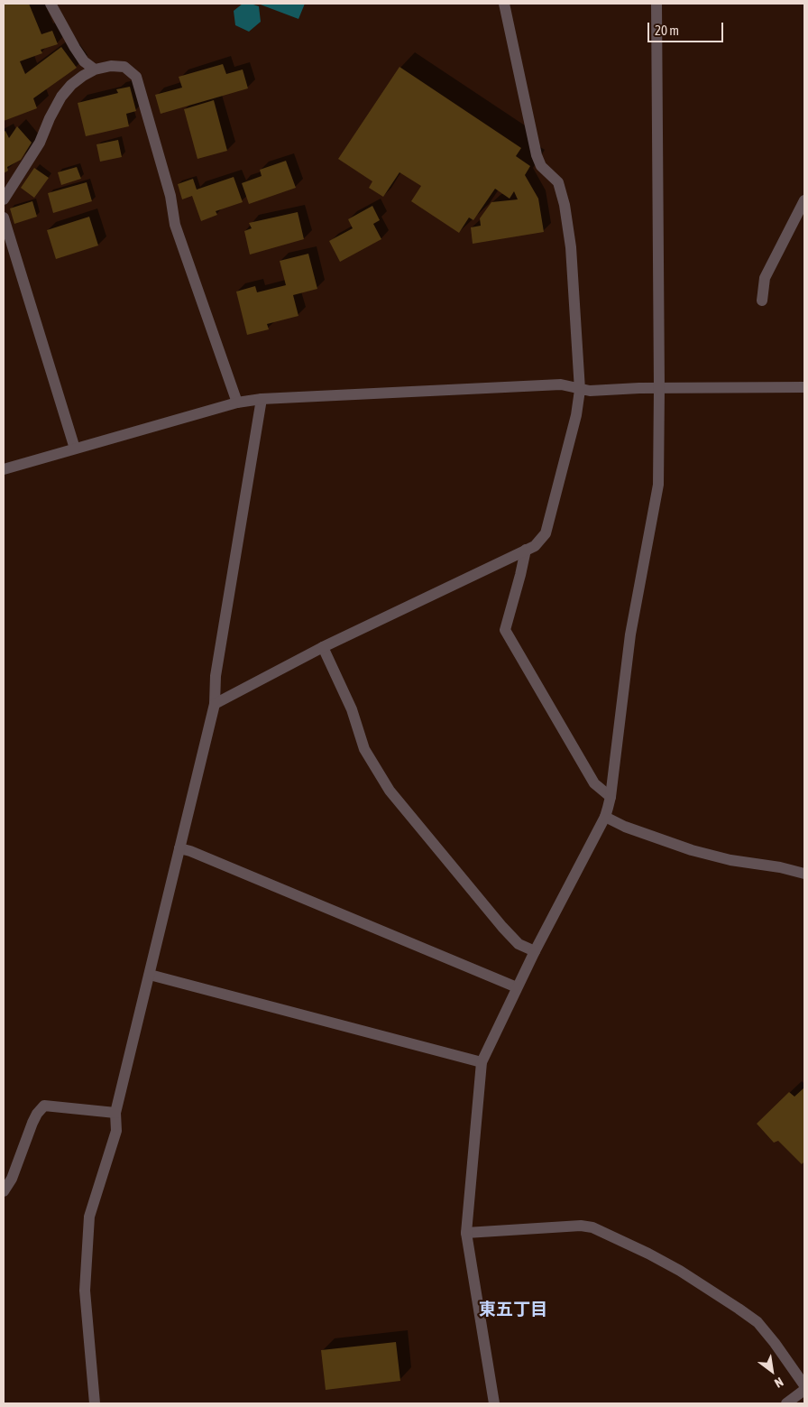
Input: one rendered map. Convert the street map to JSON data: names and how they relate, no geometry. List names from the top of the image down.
{
  "districts": ["東五丁目"],
  "scale_bar": "20 m",
  "north": "bottom right"
}
